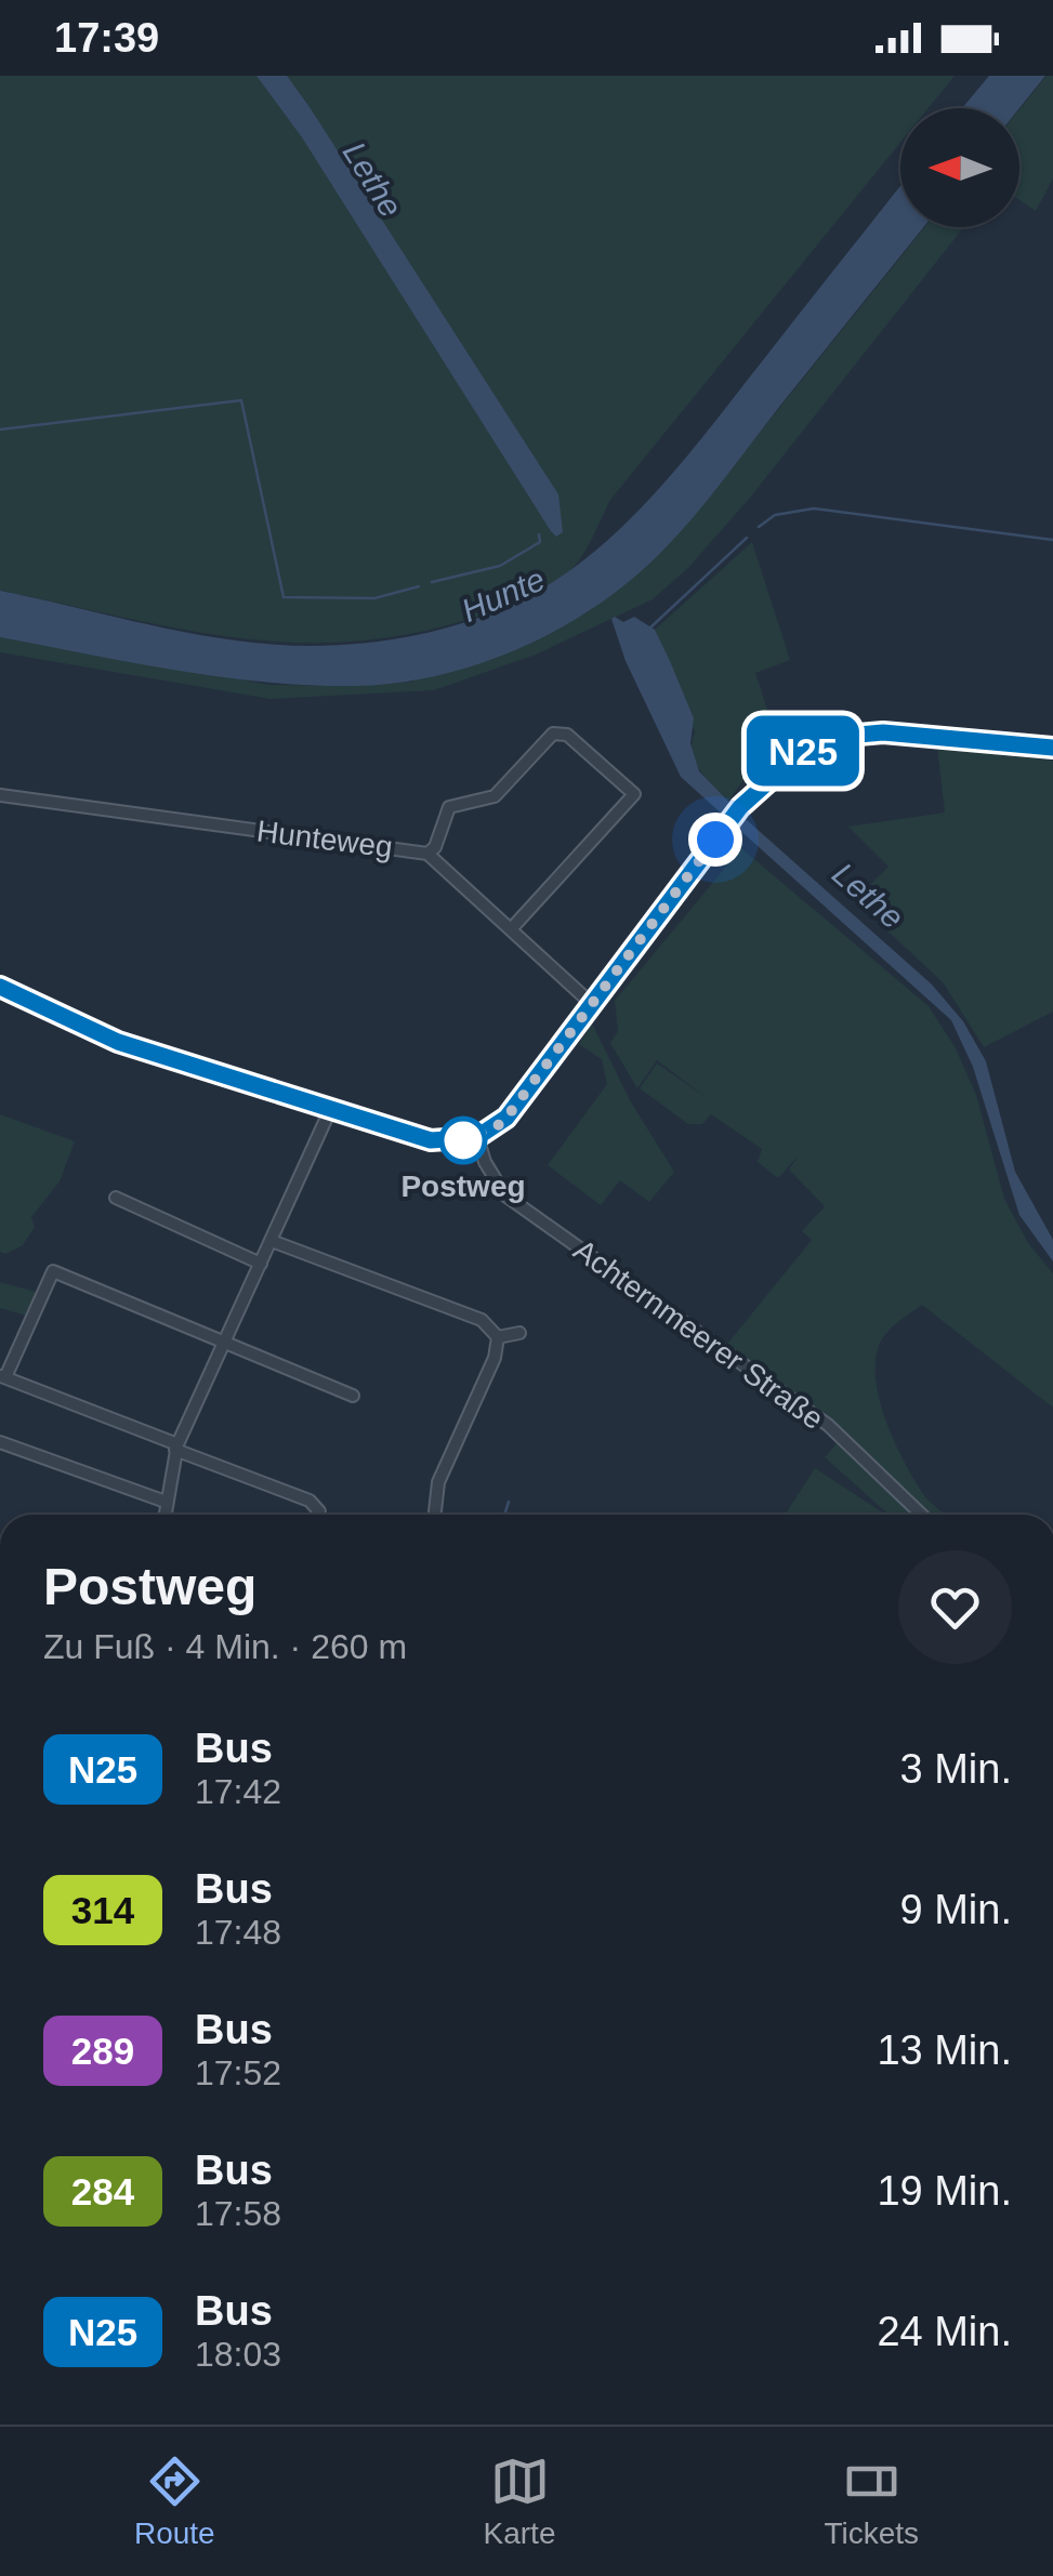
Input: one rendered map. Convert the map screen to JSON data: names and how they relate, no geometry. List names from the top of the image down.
{
  "streets": {
    "street": ["Hunteweg", "Achternmeerer Straße"]
  },
  "water": ["Lethe", "Hunte"],
  "places": ["Postweg"],
  "lines": ["bus line N25"],
  "north": "left",
  "page": {
    "status": "17:39",
    "on_map": "N25",
    "heading": ["Postweg", "Zu Fuß · 4 Min. · 260 m"],
    "list": [
      {
        "mark": "N25",
        "name": "Bus",
        "note": "17:42",
        "value": "3 Min."
      },
      {
        "mark": "314",
        "name": "Bus",
        "note": "17:48",
        "value": "9 Min."
      },
      {
        "mark": "289",
        "name": "Bus",
        "note": "17:52",
        "value": "13 Min."
      },
      {
        "mark": "284",
        "name": "Bus",
        "note": "17:58",
        "value": "19 Min."
      },
      {
        "mark": "N25",
        "name": "Bus",
        "note": "18:03",
        "value": "24 Min."
      }
    ],
    "tabs": ["Route", "Karte", "Tickets"]
  }
}
